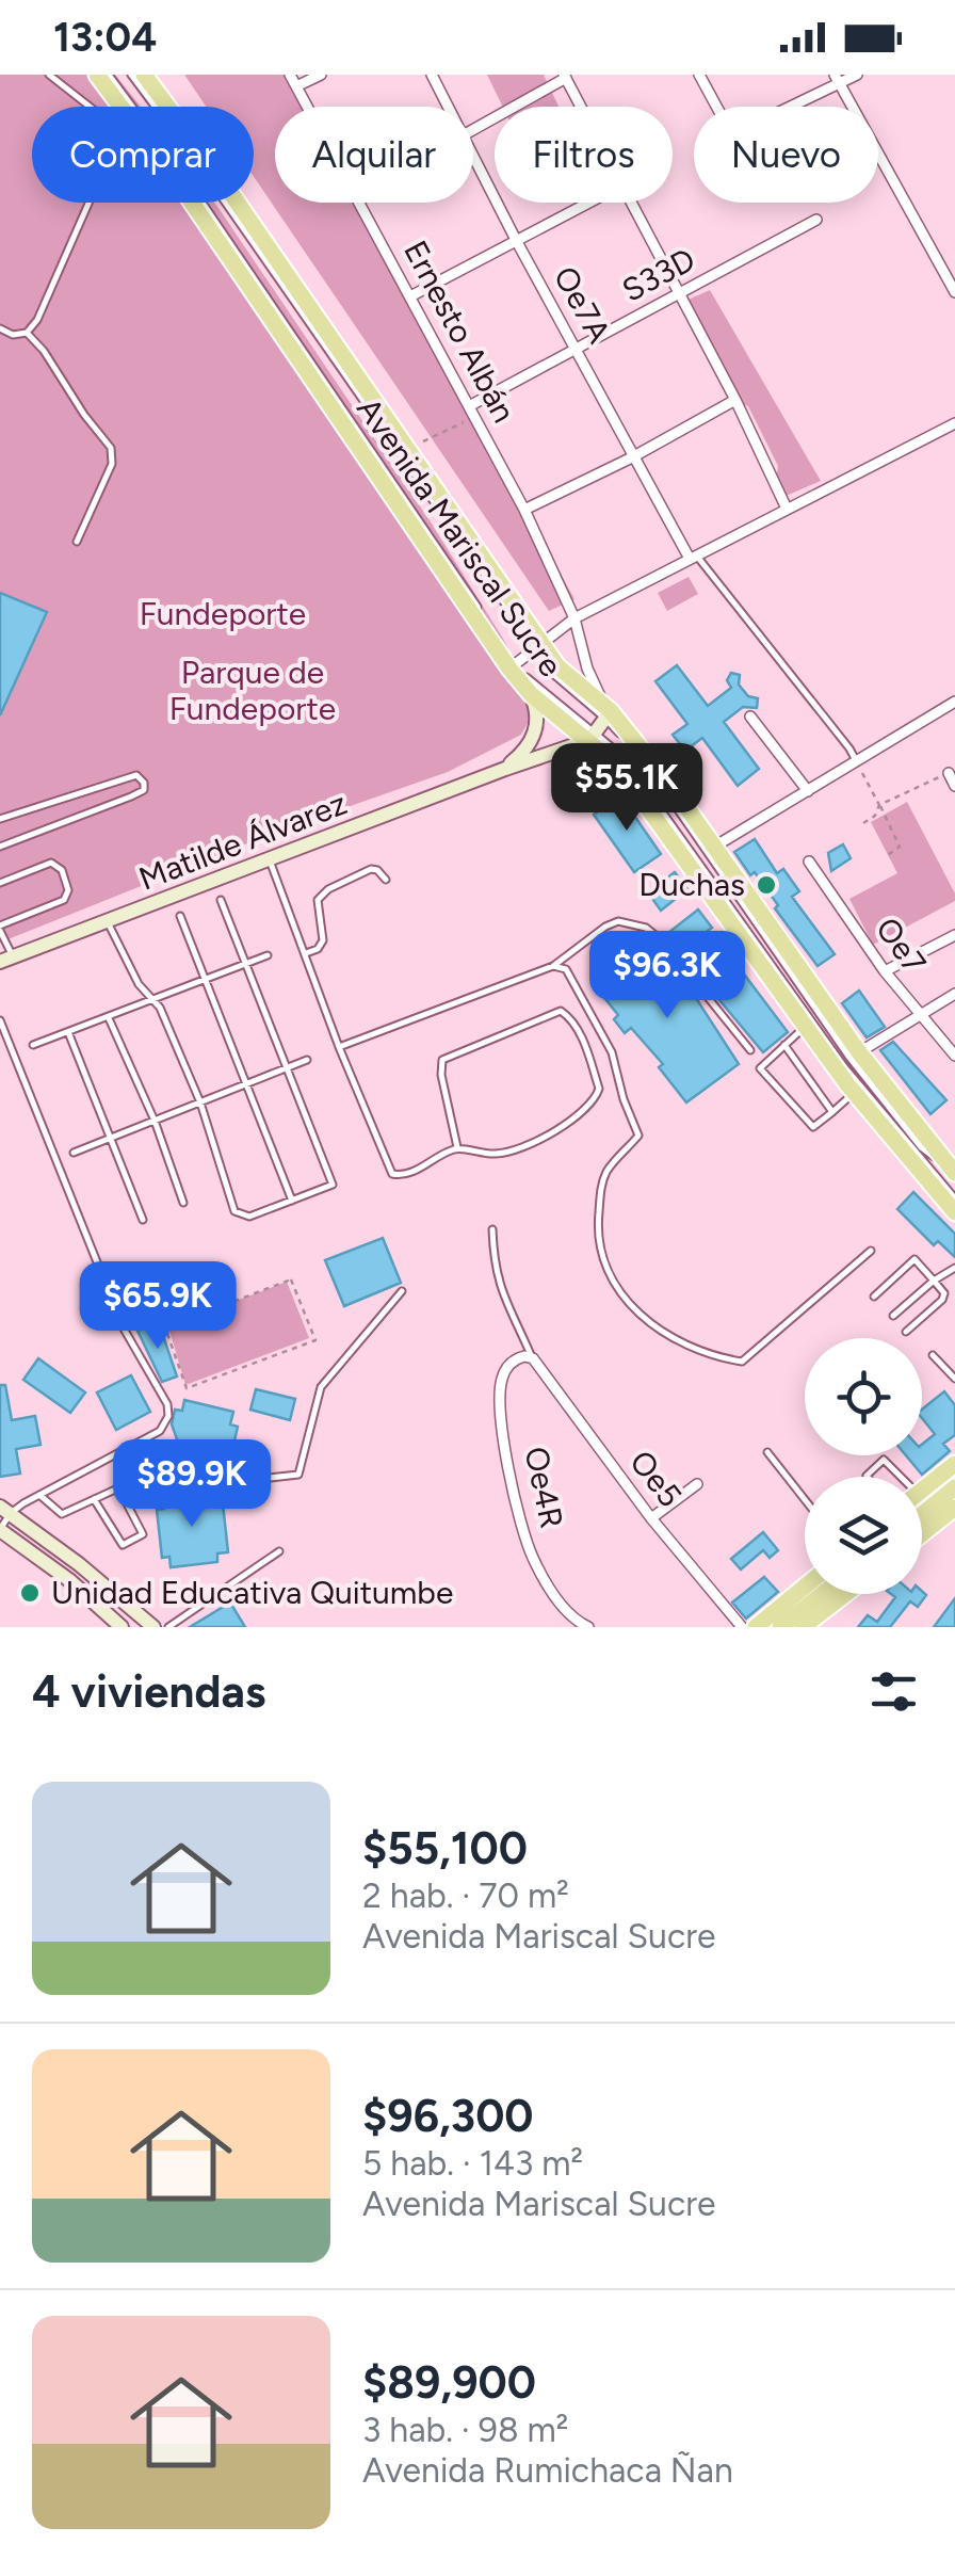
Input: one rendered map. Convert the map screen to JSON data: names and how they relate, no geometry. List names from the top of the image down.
{
  "streets": {
    "main road": ["Avenida Mariscal Sucre"],
    "street": [
      "S33D",
      "Oe7A",
      "Ernesto Albán",
      "Matilde Álvarez",
      "Oe7",
      "Oe5",
      "Oe4R"
    ]
  },
  "crossings": [
    ["S33D", "Oe7A"],
    ["S33D", "Ernesto Albán"],
    ["Ernesto Albán", "Avenida Mariscal Sucre"],
    ["Avenida Mariscal Sucre", "Matilde Álvarez"],
    ["Oe5", "Oe4R"]
  ],
  "parks": ["Fundeporte", "Parque de Fundeporte"],
  "places": ["Duchas", "Unidad Educativa Quitumbe"],
  "page": {
    "status": "13:04",
    "chip": [
      "Comprar",
      "Alquilar",
      "Filtros",
      "Nuevo"
    ],
    "price": [
      "$55.1K",
      "$96.3K",
      "$65.9K",
      "$89.9K"
    ],
    "heading": "4 viviendas",
    "list": [
      {
        "name": "$55,100",
        "note": "2 hab. · 70 m² · Avenida Mariscal Sucre"
      },
      {
        "name": "$96,300",
        "note": "5 hab. · 143 m² · Avenida Mariscal Sucre"
      },
      {
        "name": "$89,900",
        "note": "3 hab. · 98 m² · Avenida Rumichaca Ñan"
      }
    ]
  }
}
